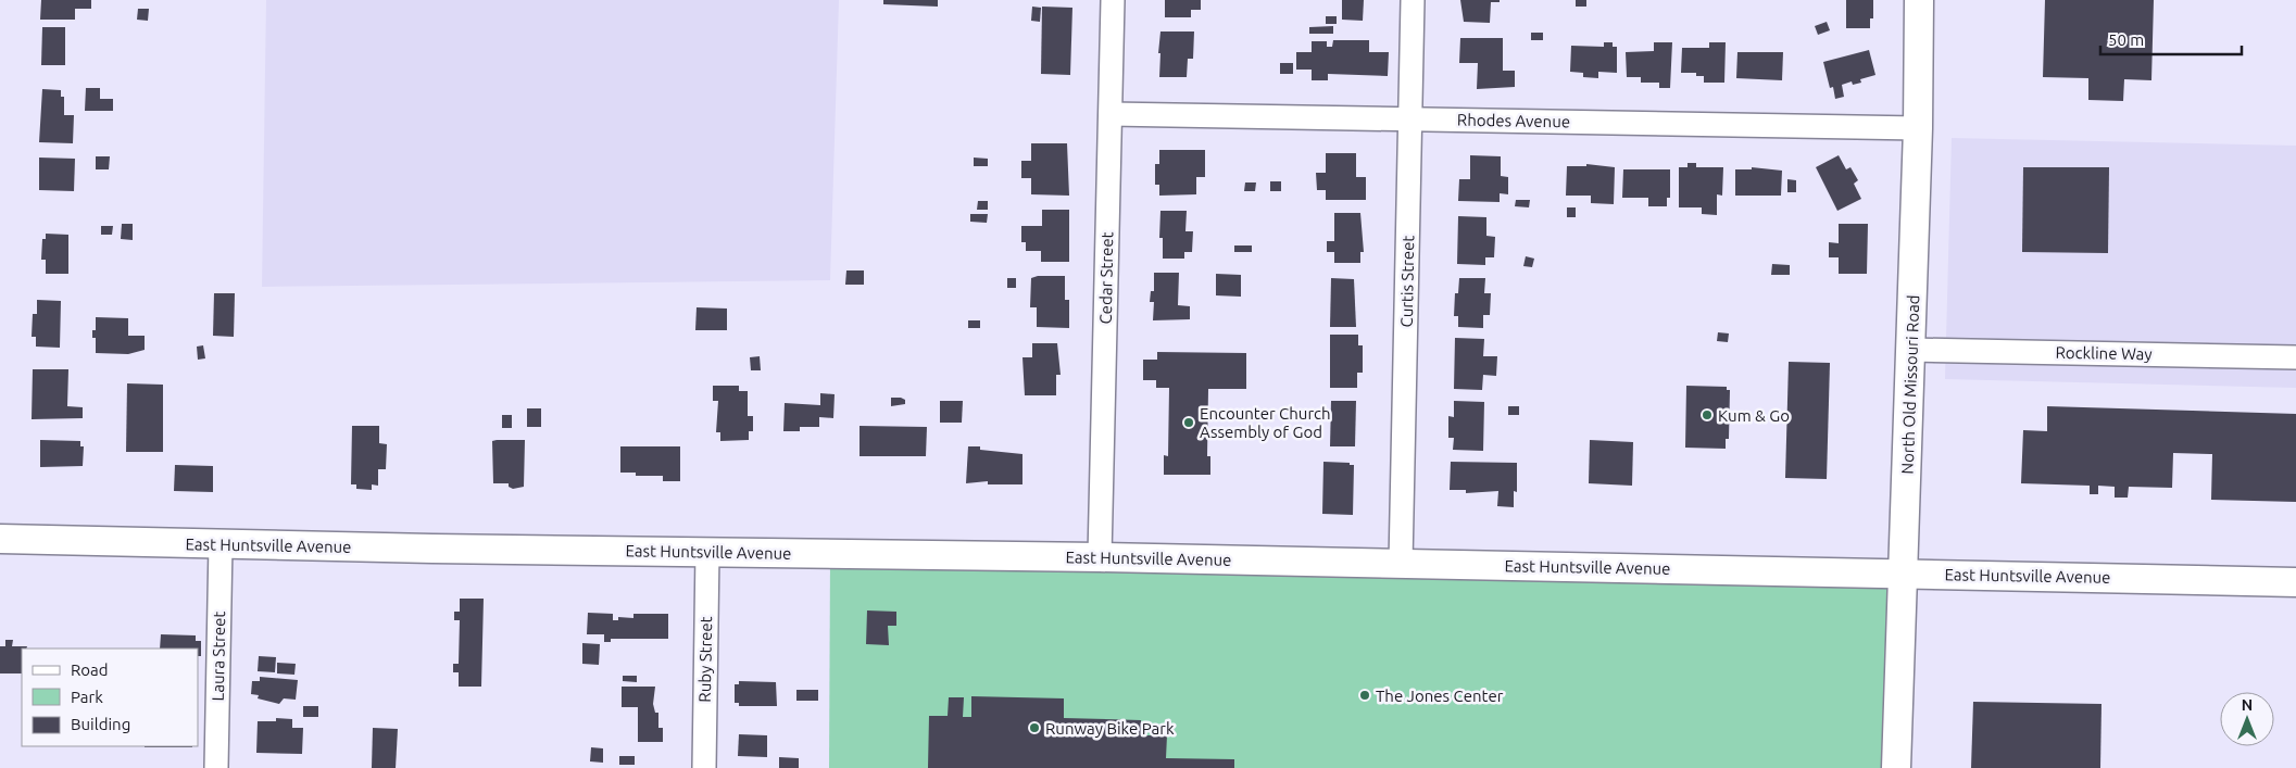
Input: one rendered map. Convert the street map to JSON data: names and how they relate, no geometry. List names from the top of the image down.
{
  "streets": {
    "main road": ["North Old Missouri Road", "East Huntsville Avenue"],
    "street": [
      "Rhodes Avenue",
      "Cedar Street",
      "Curtis Street",
      "Rockline Way",
      "Laura Street",
      "Ruby Street"
    ]
  },
  "crossings": [
    ["Rhodes Avenue", "Cedar Street"],
    ["Rhodes Avenue", "Curtis Street"],
    ["Rhodes Avenue", "North Old Missouri Road"],
    ["Cedar Street", "East Huntsville Avenue"],
    ["Curtis Street", "East Huntsville Avenue"],
    ["Rockline Way", "North Old Missouri Road"],
    ["North Old Missouri Road", "East Huntsville Avenue"],
    ["East Huntsville Avenue", "Laura Street"],
    ["East Huntsville Avenue", "Ruby Street"]
  ],
  "places": [
    "Kum & Go",
    "Encounter Church Assembly of God",
    "The Jones Center",
    "Runway Bike Park"
  ],
  "legend": ["Road", "Park", "Building"],
  "scale_bar": "50 m",
  "north": "top"
}
